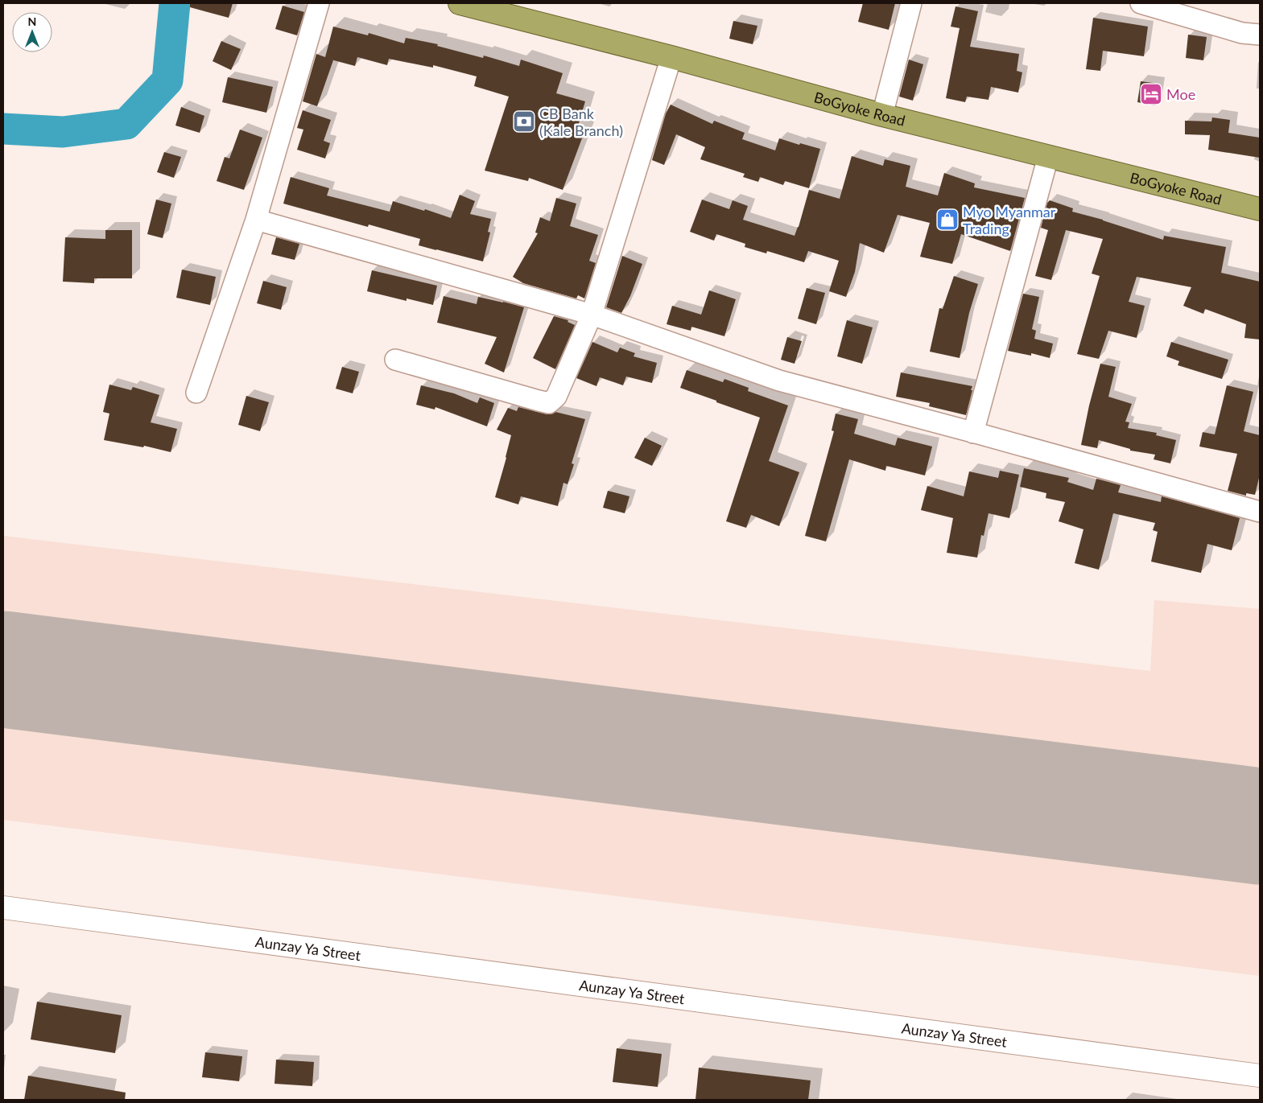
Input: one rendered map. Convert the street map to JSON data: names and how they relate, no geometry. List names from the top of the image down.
{
  "streets": {
    "highway": ["BoGyoke Road"],
    "street": ["Aunzay Ya Street"]
  },
  "places": {
    "hotel": ["Moe"],
    "bank": ["CB Bank (Kale Branch)"],
    "shop": ["Myo Myanmar Trading"]
  },
  "north": "top"
}
